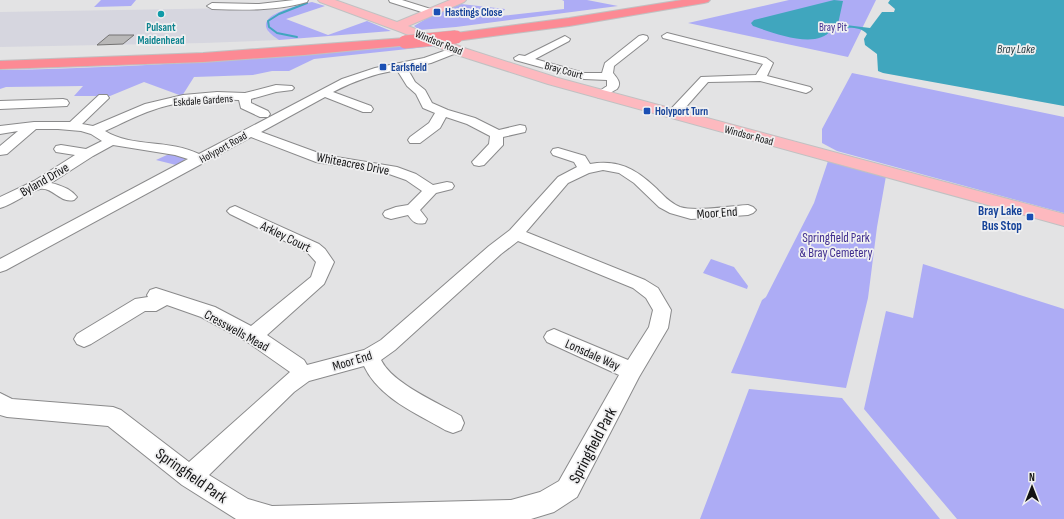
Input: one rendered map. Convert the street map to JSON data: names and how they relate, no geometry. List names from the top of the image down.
{
  "streets": {
    "main road": ["Windsor Road"],
    "street": [
      "Bray Court",
      "Eskdale Gardens",
      "Holyport Road",
      "Whiteacres Drive",
      "Byland Drive",
      "Moor End",
      "Arkley Court",
      "Cresswells Mead",
      "Lonsdale Way",
      "Springfield Park"
    ]
  },
  "crossings": [
    ["Windsor Road", "Holyport Road"],
    ["Holyport Road", "Whiteacres Drive"],
    ["Moor End", "Cresswells Mead"],
    ["Moor End", "Springfield Park"],
    ["Arkley Court", "Cresswells Mead"],
    ["Lonsdale Way", "Springfield Park"]
  ],
  "water": ["Bray Lake"],
  "parks": ["Bray Pit", "Springfield Park & Bray Cemetery"],
  "places": {
    "transit": [
      "Hastings Close",
      "Earlsfield",
      "Holyport Turn",
      "Bray Lake Bus Stop"
    ],
    "other": ["Pulsant Maidenhead"]
  },
  "north": "top"
}
